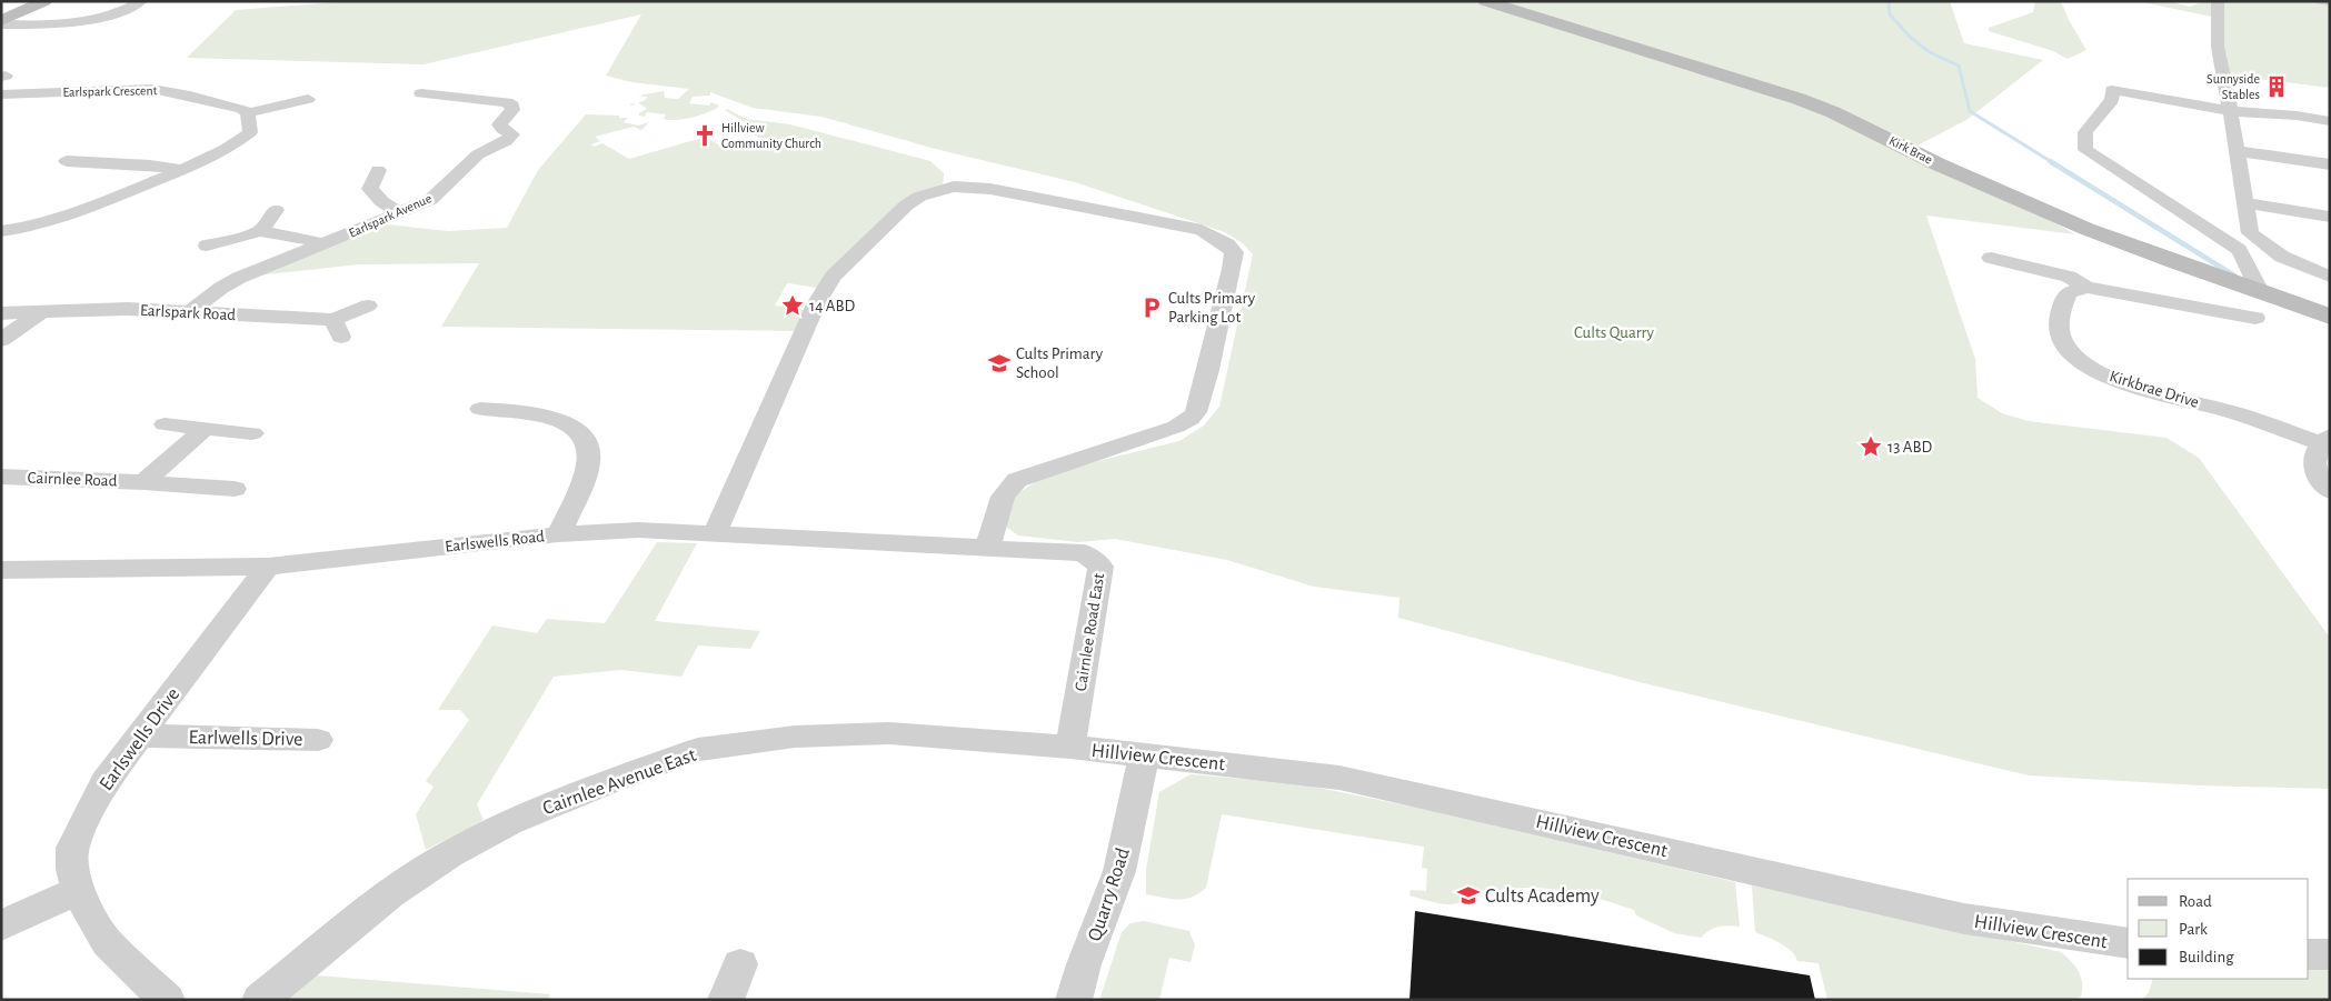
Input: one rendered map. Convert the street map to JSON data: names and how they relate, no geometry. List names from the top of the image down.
{
  "streets": {
    "street": [
      "Earlspark Crescent",
      "Kirk Brae",
      "Earlspark Avenue",
      "Earlspark Road",
      "Kirkbrae Drive",
      "Cairnlee Road",
      "Earlswells Road",
      "Cairnlee Road East",
      "Earlwells Drive",
      "Earlswells Drive",
      "Hillview Crescent",
      "Cairnlee Avenue East",
      "Quarry Road"
    ]
  },
  "crossings": [
    ["Earlspark Avenue", "Earlspark Road"],
    ["Earlswells Road", "Cairnlee Road East"],
    ["Earlswells Road", "Earlswells Drive"],
    ["Cairnlee Road East", "Hillview Crescent"],
    ["Cairnlee Road East", "Cairnlee Avenue East"],
    ["Earlwells Drive", "Earlswells Drive"],
    ["Hillview Crescent", "Cairnlee Avenue East"],
    ["Hillview Crescent", "Quarry Road"]
  ],
  "parks": ["Cults Quarry"],
  "places": {
    "building": ["Sunnyside Stables"],
    "church": ["Hillview Community Church"],
    "place": ["14 ABD", "13 ABD"],
    "parking": ["Cults Primary Parking Lot"],
    "school or university": ["Cults Primary School", "Cults Academy"]
  },
  "legend": ["Road", "Park", "Building"]
}
